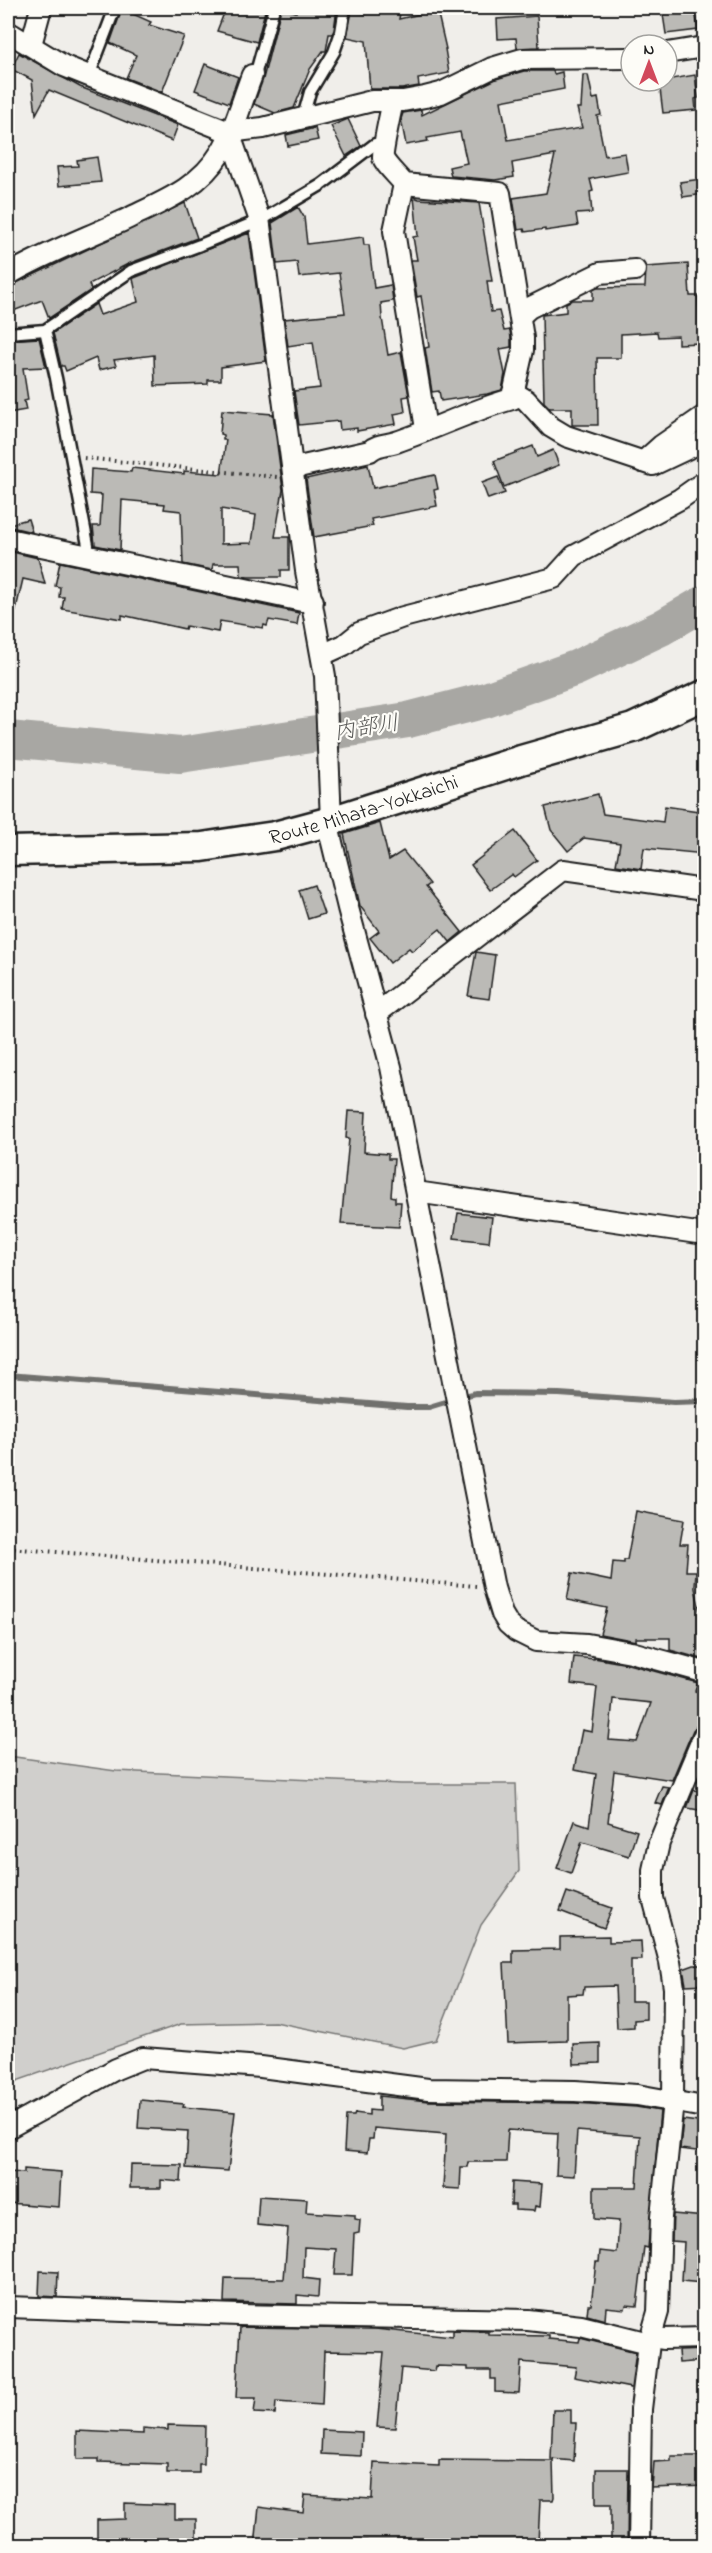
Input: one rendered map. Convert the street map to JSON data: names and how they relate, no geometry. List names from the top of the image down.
{
  "streets": {
    "main road": ["Route Mihata-Yokkaichi"]
  },
  "water": ["内部川"],
  "north": "top"
}
